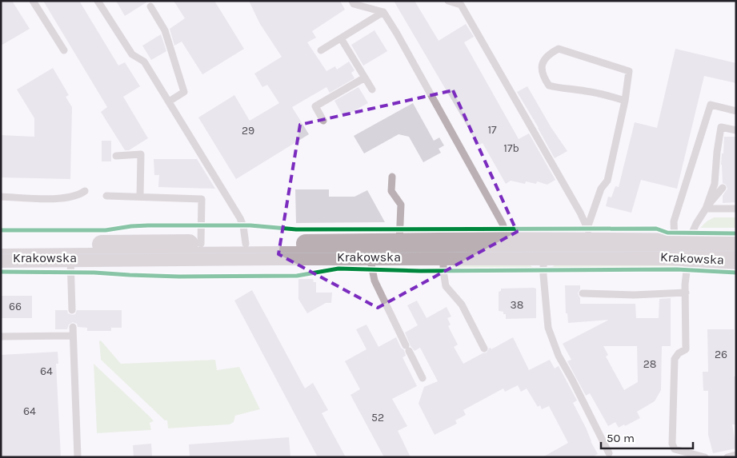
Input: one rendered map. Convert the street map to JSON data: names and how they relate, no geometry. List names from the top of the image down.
{
  "streets": {
    "main road": ["Krakowska"]
  },
  "house_numbers": [
    "17",
    "29",
    "17b",
    "38",
    "66",
    "26",
    "28",
    "64",
    "64",
    "52"
  ],
  "scale_bar": "50 m"
}
